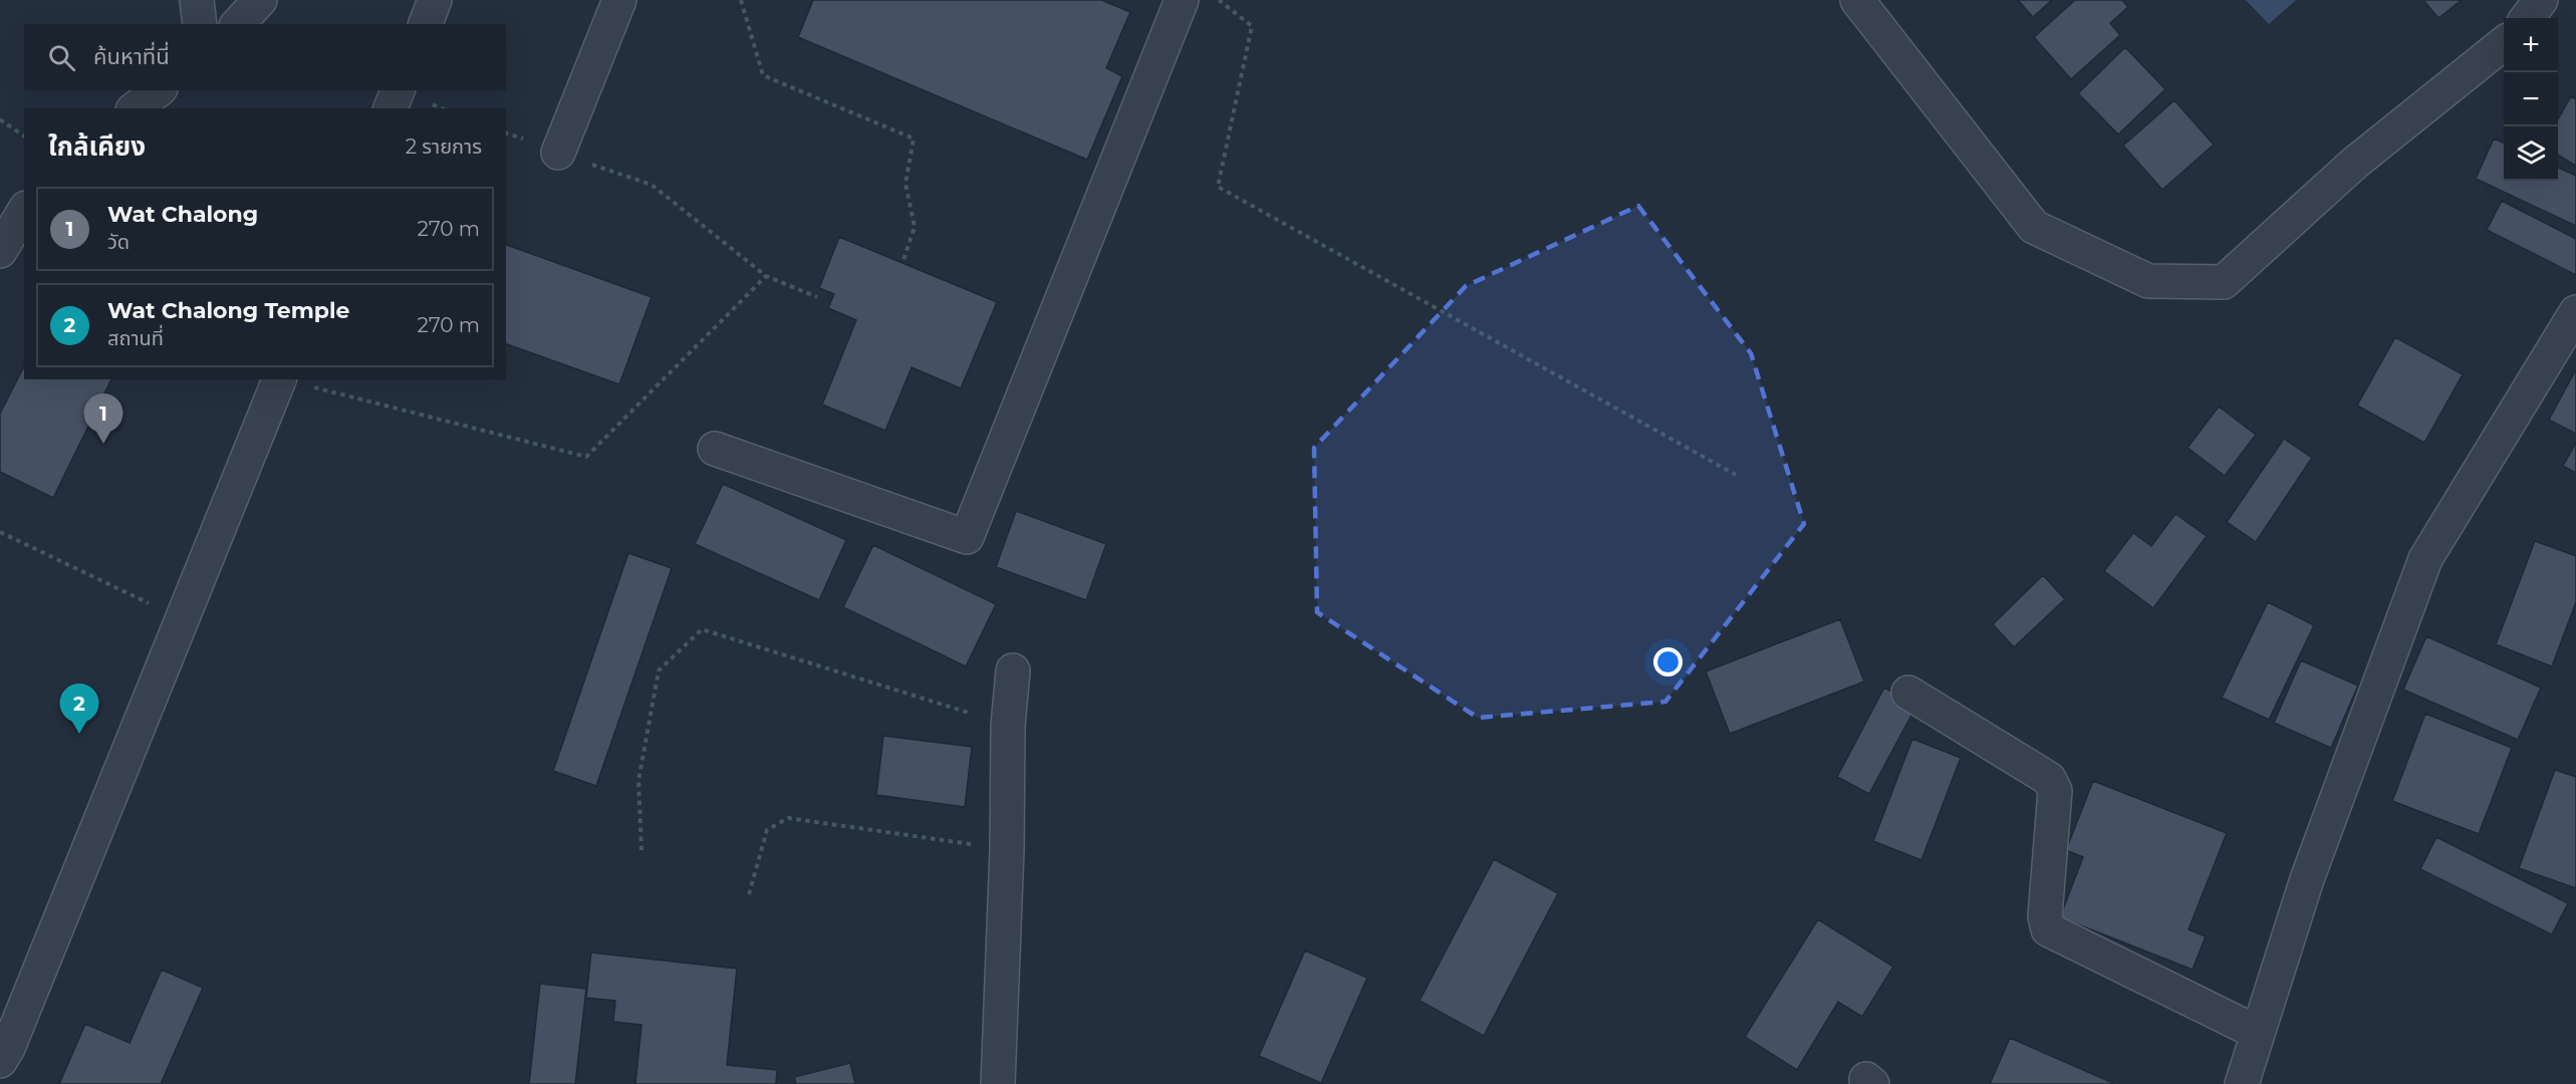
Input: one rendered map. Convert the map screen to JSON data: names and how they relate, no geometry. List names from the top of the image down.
{
  "page": {
    "map_buttons": ["+", "−"],
    "search": "ค้นหาที่นี่",
    "heading": ["ใกล้เคียง", "2 รายการ"],
    "list": [
      {
        "mark": "1",
        "name": "Wat Chalong",
        "note": "วัด",
        "value": "270 m"
      },
      {
        "mark": "2",
        "name": "Wat Chalong Temple",
        "note": "สถานที่",
        "value": "270 m"
      }
    ],
    "pins": ["1", "2"]
  }
}
